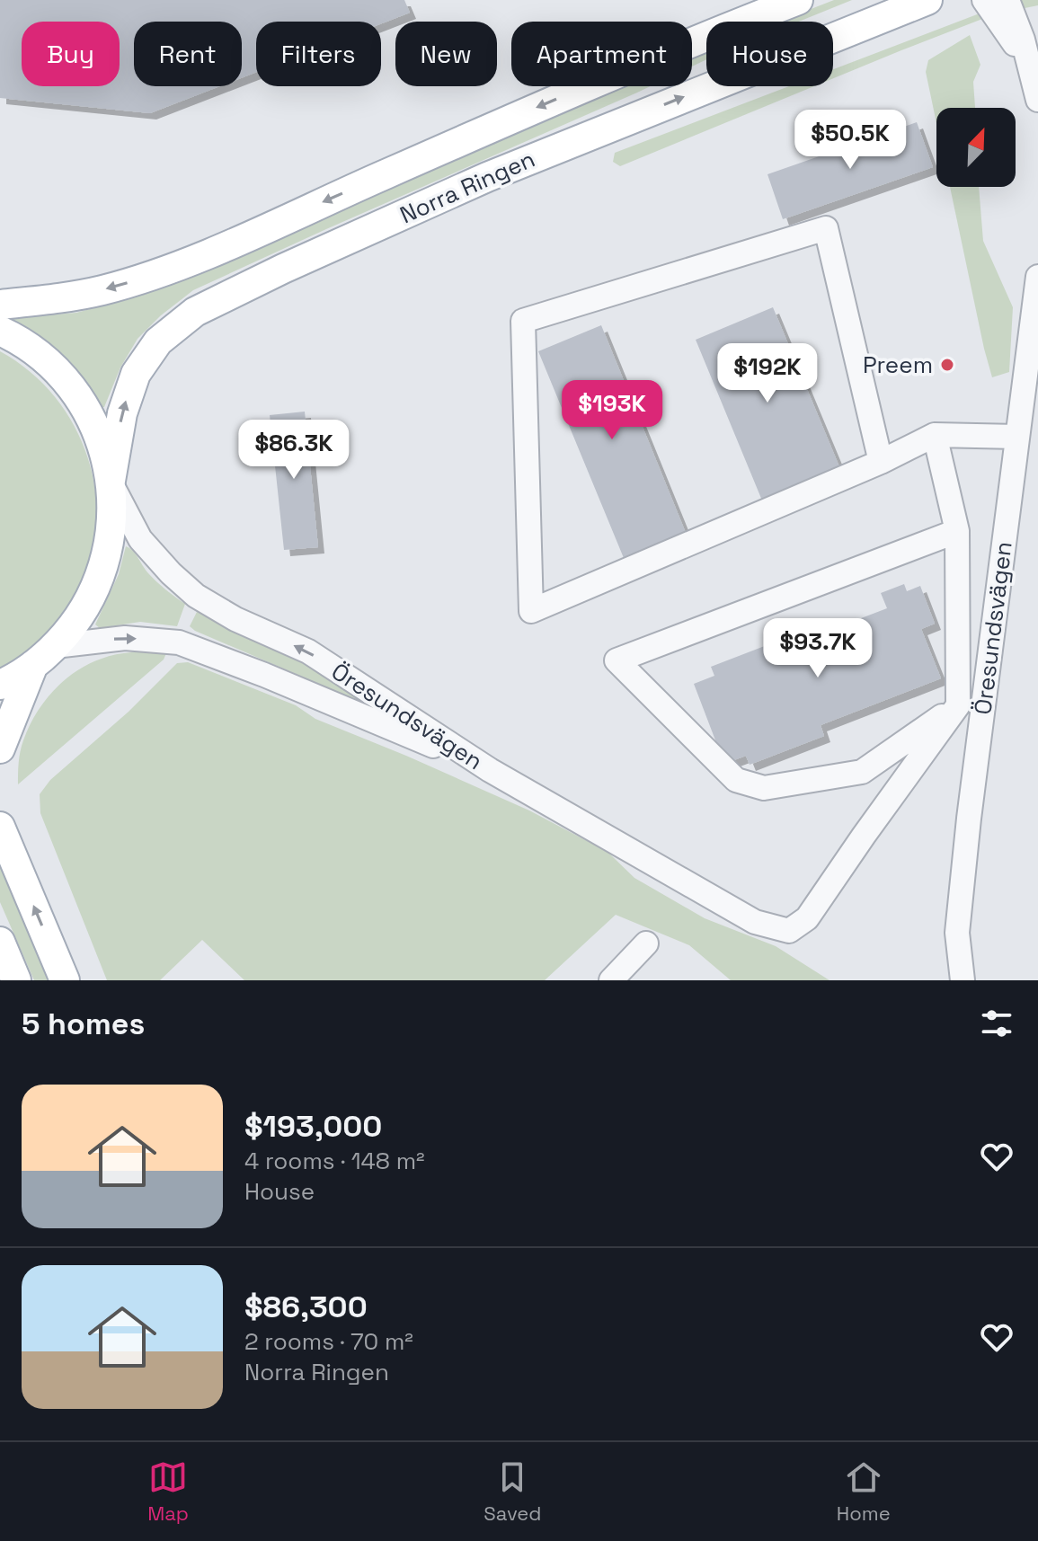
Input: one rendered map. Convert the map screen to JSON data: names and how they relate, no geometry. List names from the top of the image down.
{
  "streets": {
    "main road": ["Norra Ringen"],
    "street": ["Öresundsvägen"]
  },
  "crossings": [
    ["Norra Ringen", "Öresundsvägen"]
  ],
  "places": ["Preem"],
  "north": "top right",
  "page": {
    "chip": [
      "Buy",
      "Rent",
      "Filters",
      "New",
      "Apartment",
      "House"
    ],
    "price": [
      "$50.5K",
      "$192K",
      "$193K",
      "$86.3K",
      "$93.7K"
    ],
    "heading": "5 homes",
    "list": [
      {
        "name": "$193,000",
        "note": "4 rooms · 148 m² · House"
      },
      {
        "name": "$86,300",
        "note": "2 rooms · 70 m² · Norra Ringen"
      }
    ],
    "tabs": ["Map", "Saved", "Home"]
  }
}
